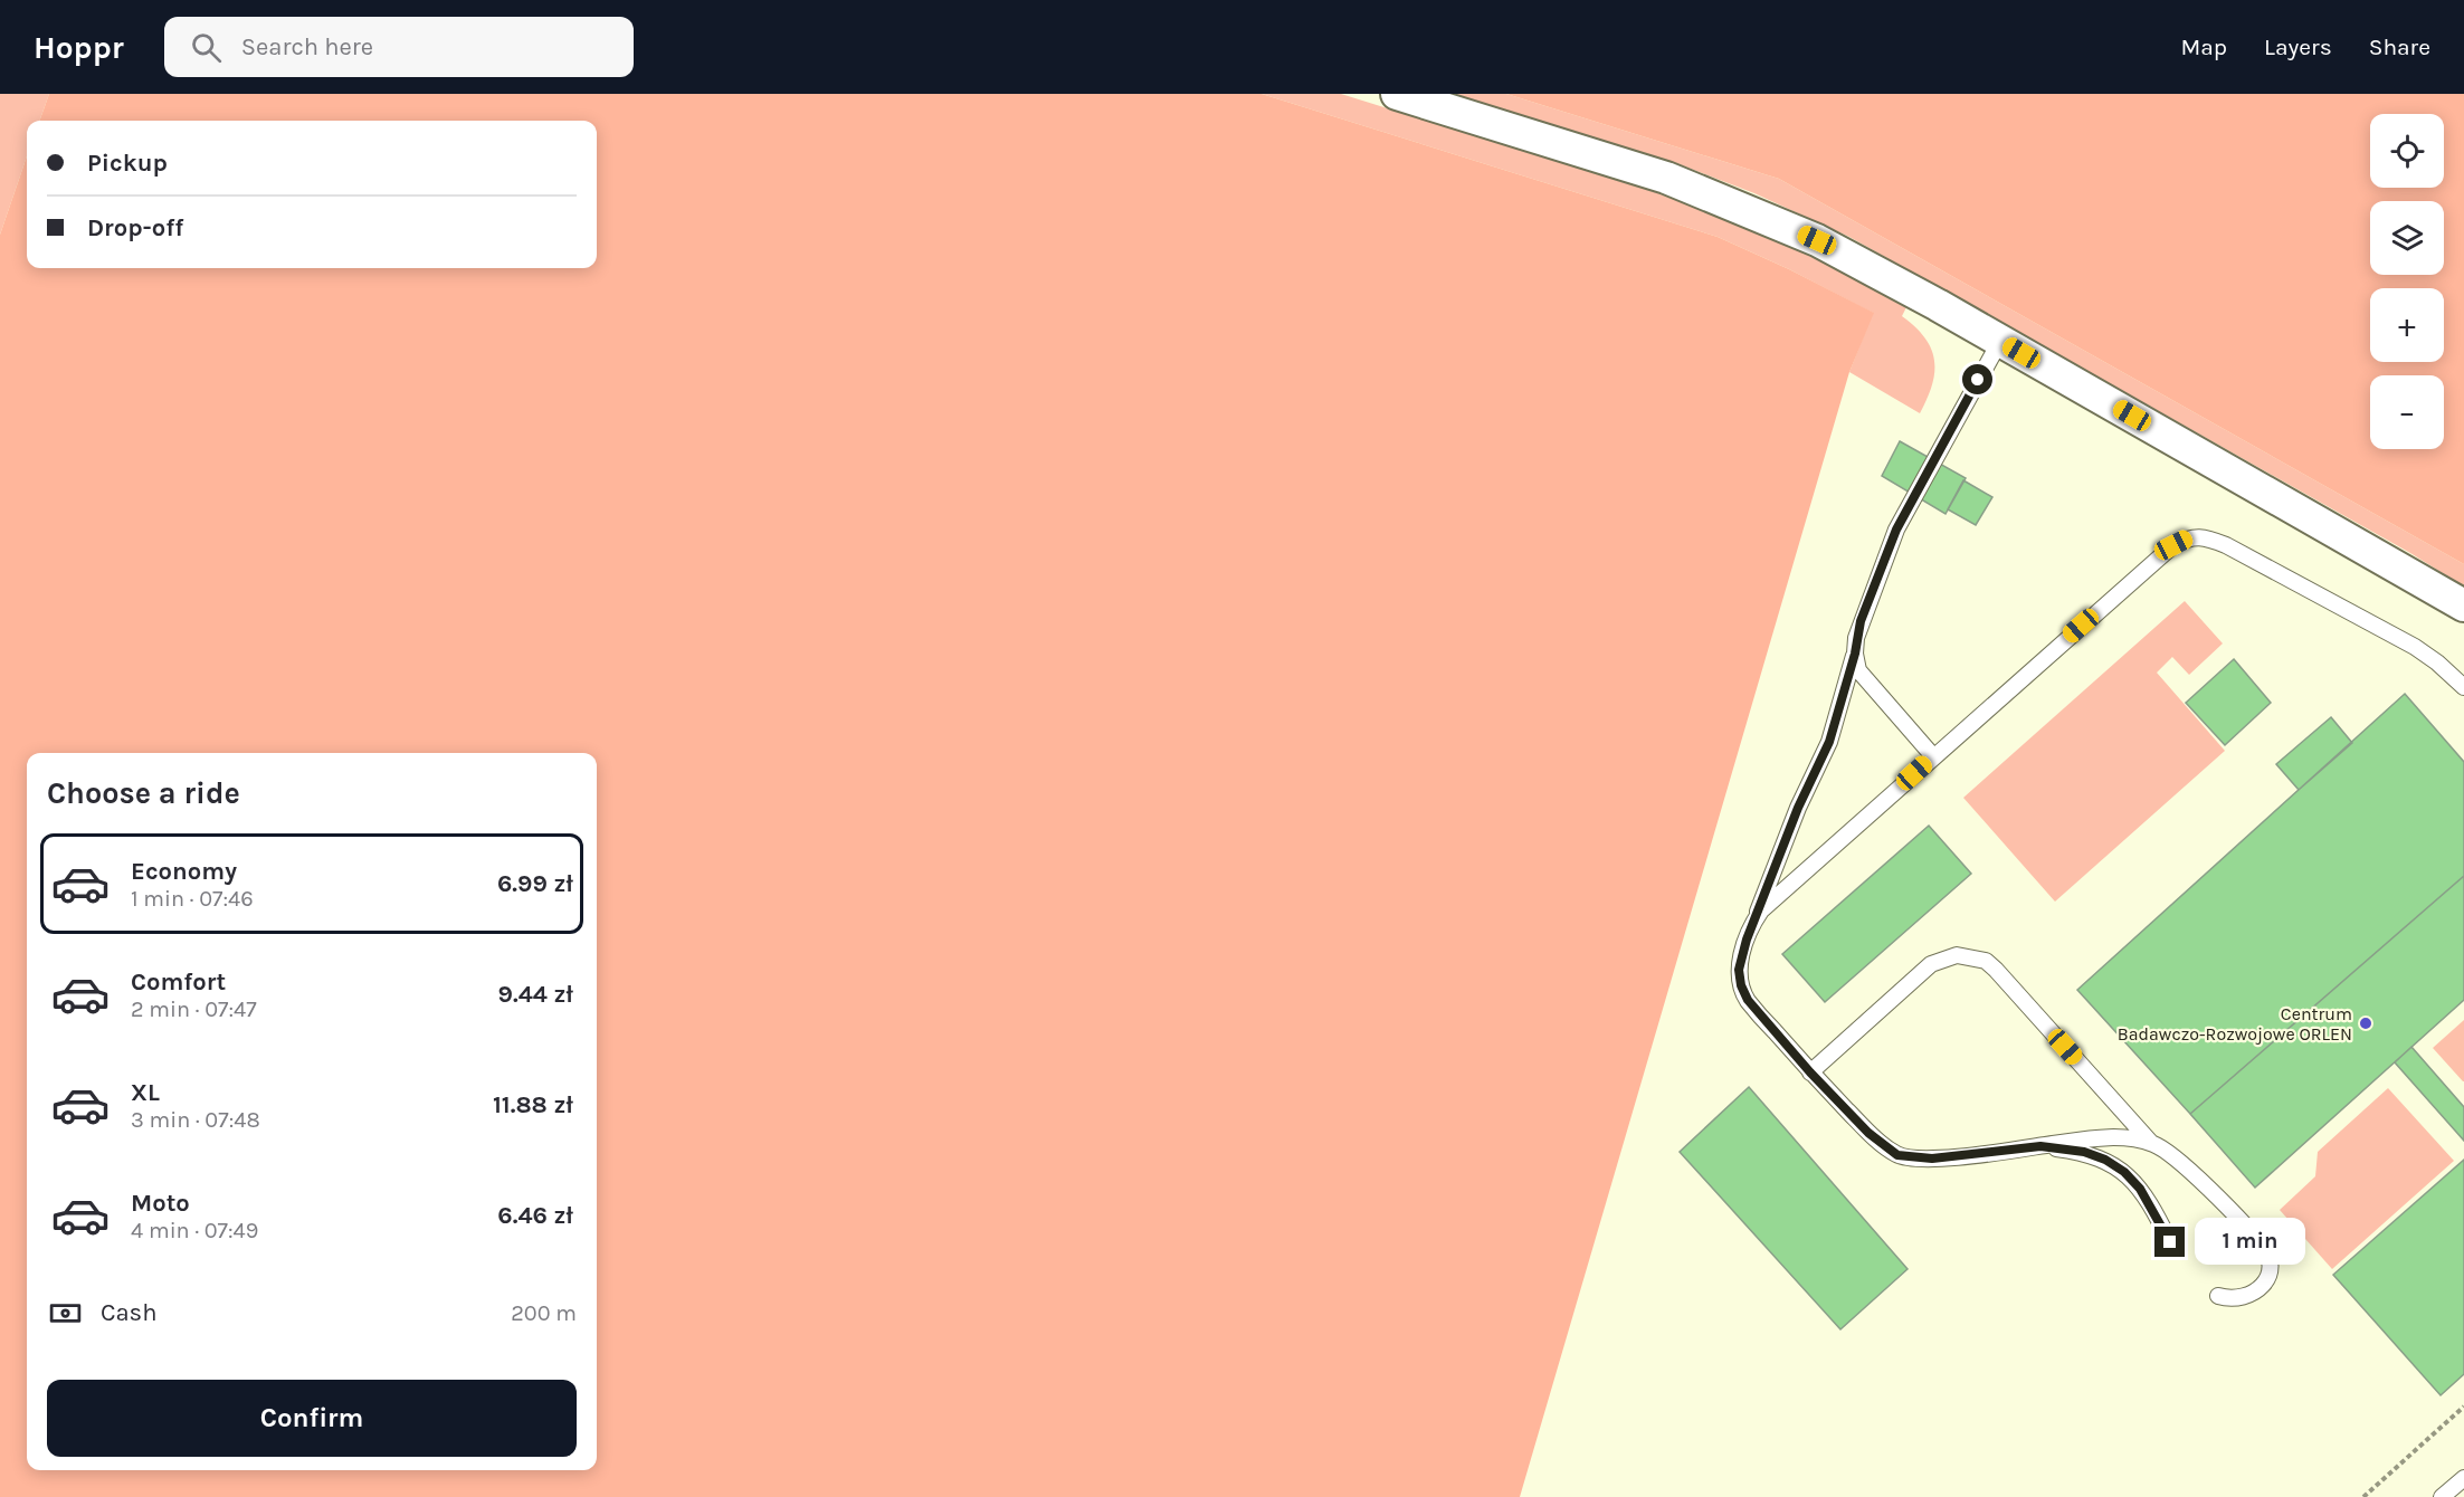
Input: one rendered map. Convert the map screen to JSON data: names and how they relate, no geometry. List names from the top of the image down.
{
  "places": ["Centrum Badawczo-Rozwojowe ORLEN"],
  "page": {
    "header": "Hoppr",
    "search": "Search here",
    "nav": ["Map", "Layers", "Share"],
    "map_buttons": ["+", "−"],
    "banner": ["Pickup", "Drop-off"],
    "heading": "Choose a ride",
    "list": [
      {
        "name": "Economy",
        "note": "1 min · 07:46",
        "value": "6.99 zł"
      },
      {
        "name": "Comfort",
        "note": "2 min · 07:47",
        "value": "9.44 zł"
      },
      {
        "name": "XL",
        "note": "3 min · 07:48",
        "value": "11.88 zł"
      },
      {
        "name": "Moto",
        "note": "4 min · 07:49",
        "value": "6.46 zł"
      }
    ],
    "bubble": "1 min",
    "pay": ["Cash", "200 m"],
    "buttons": "Confirm"
  }
}
